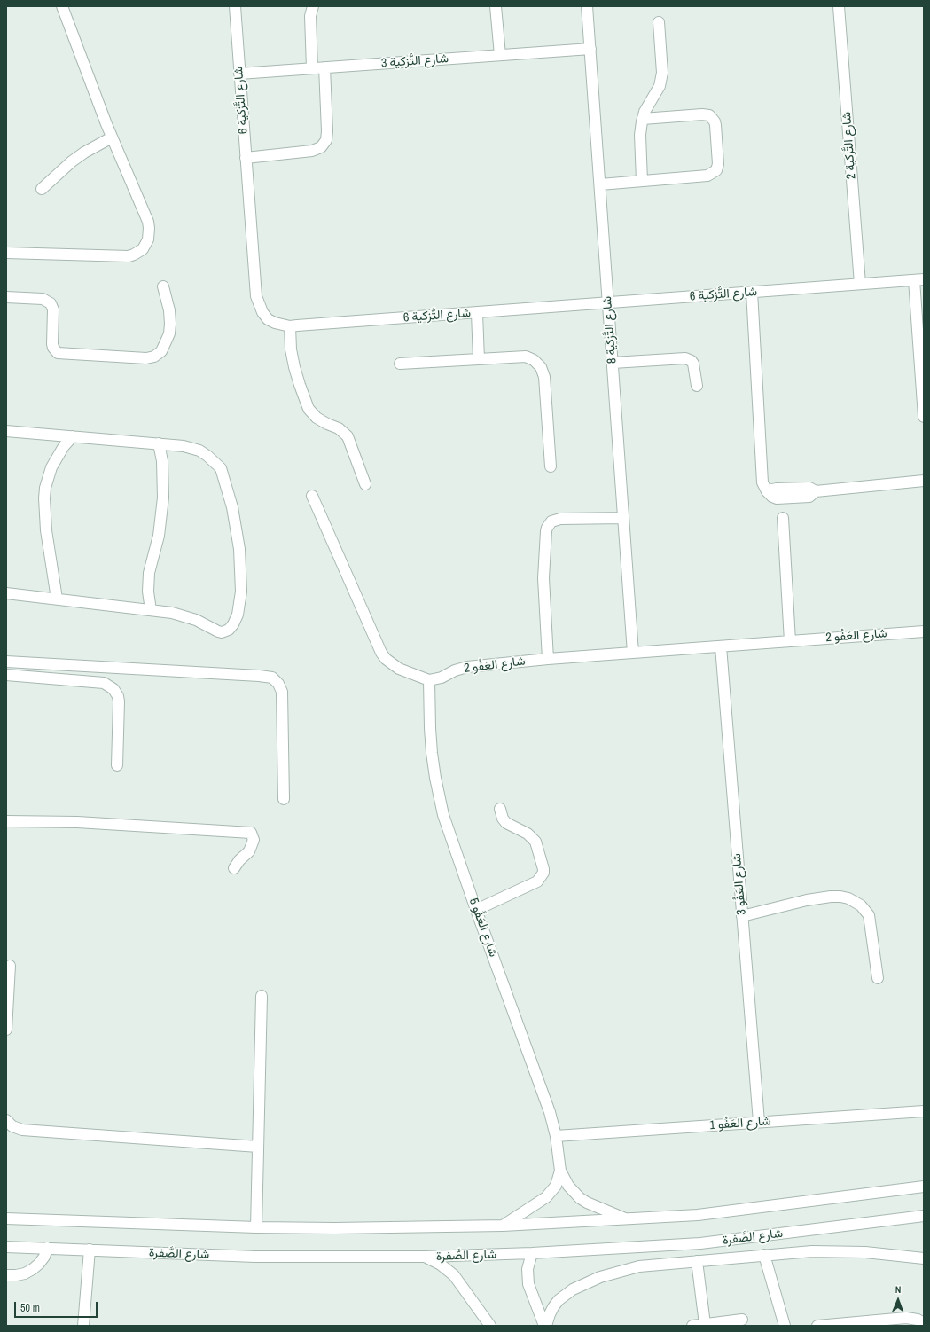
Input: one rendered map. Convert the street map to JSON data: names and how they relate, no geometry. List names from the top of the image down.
{
  "streets": {
    "street": [
      "شارع التَّزكية 3",
      "شارع التَّزكية 6",
      "شارع التَّزكية 2",
      "شارع التَّزكية 8",
      "شارع العَفُو 2",
      "شارع العَفُو 3",
      "شارع العَفُو 5",
      "شارع العَفُو 1",
      "شارع الصَّفرة"
    ]
  },
  "crossings": [
    ["شارع التَّزكية 3", "شارع التَّزكية 6"],
    ["شارع التَّزكية 3", "شارع التَّزكية 8"],
    ["شارع التَّزكية 6", "شارع التَّزكية 2"],
    ["شارع التَّزكية 6", "شارع التَّزكية 8"],
    ["شارع التَّزكية 8", "شارع العَفُو 2"],
    ["شارع العَفُو 2", "شارع العَفُو 3"],
    ["شارع العَفُو 2", "شارع العَفُو 5"],
    ["شارع العَفُو 3", "شارع العَفُو 1"],
    ["شارع العَفُو 5", "شارع العَفُو 1"]
  ],
  "scale_bar": "50 m",
  "north": "top"
}
